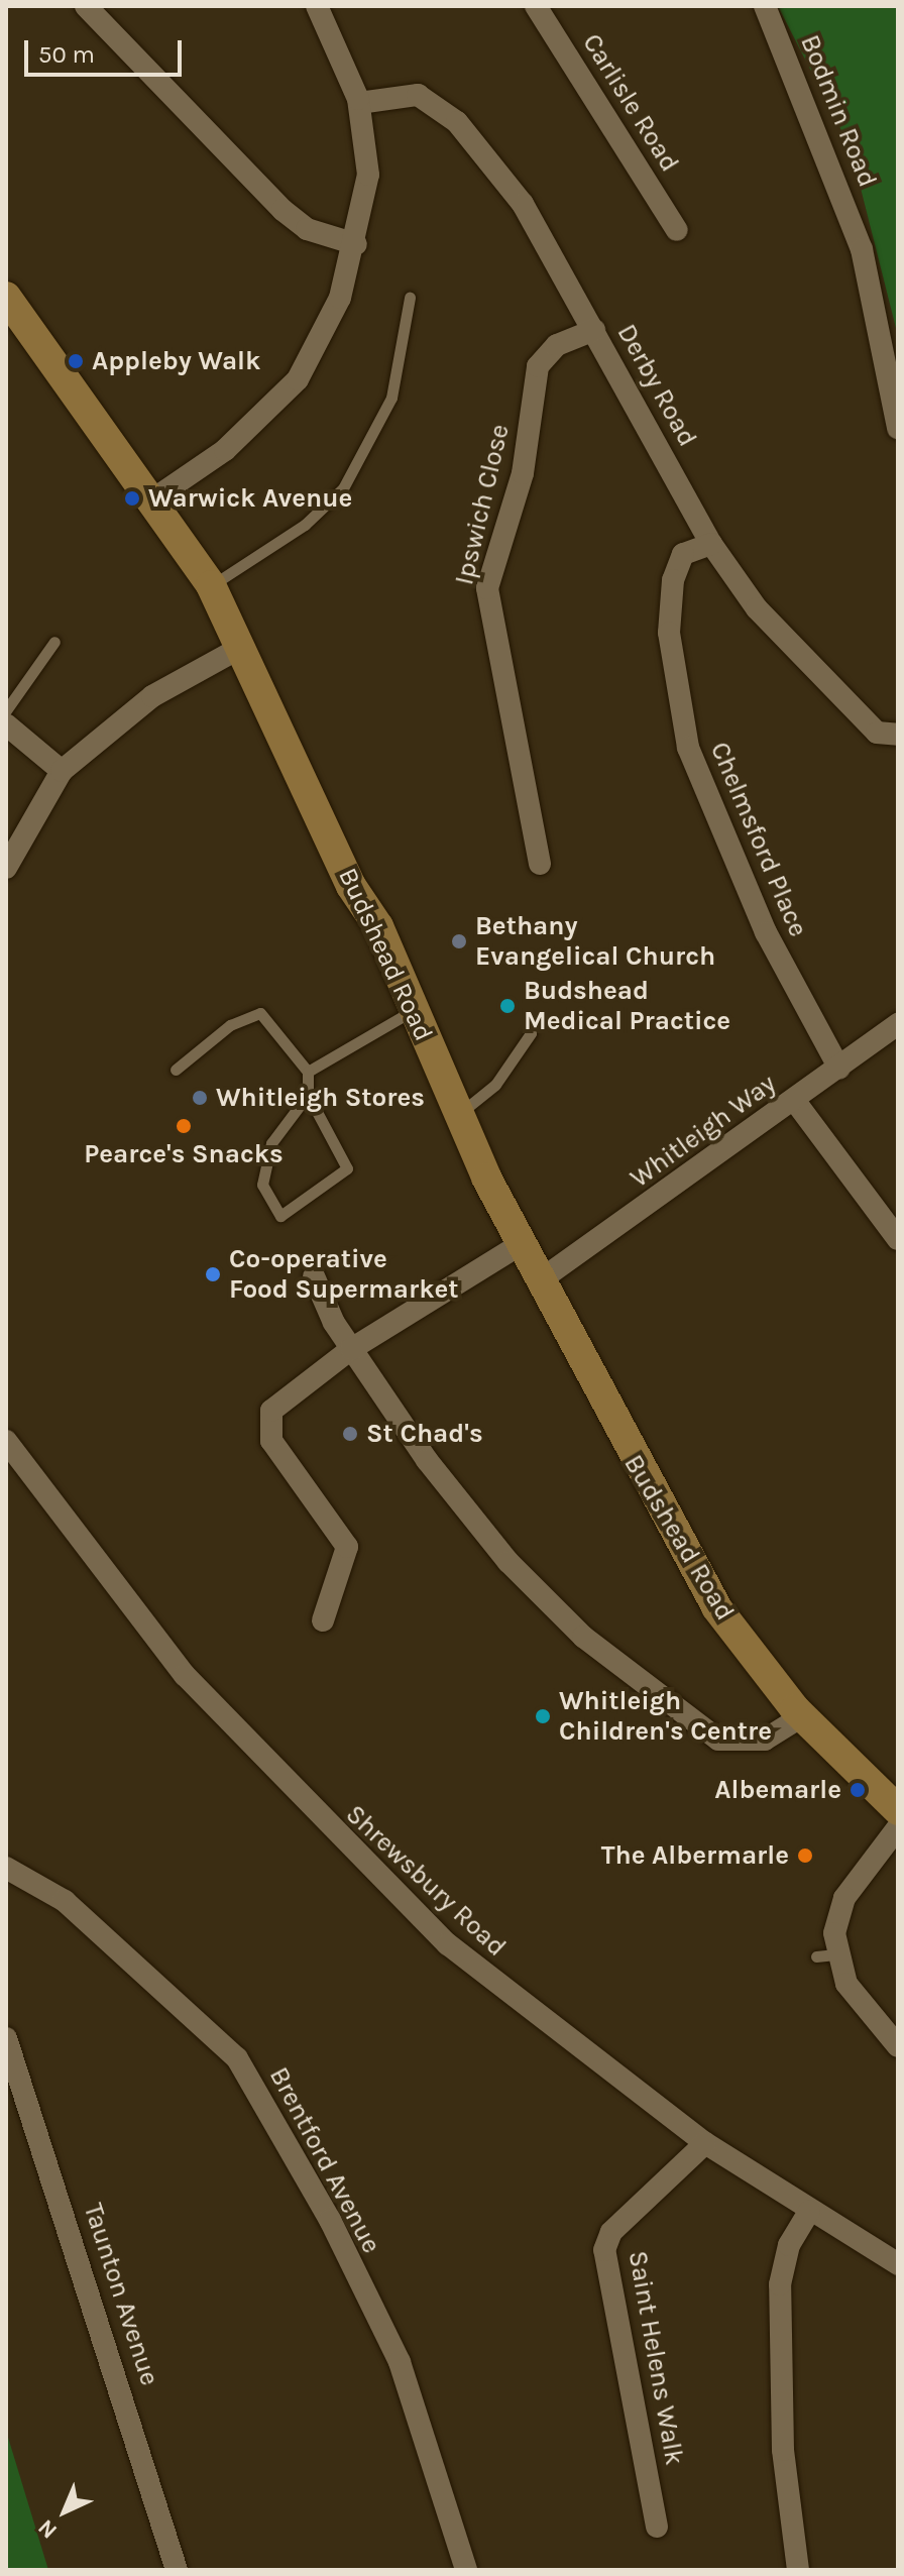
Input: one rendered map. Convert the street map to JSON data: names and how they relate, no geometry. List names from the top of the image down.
{
  "streets": {
    "street": [
      "Carlisle Road",
      "Bodmin Road",
      "Derby Road",
      "Ipswich Close",
      "Chelmsford Place",
      "Budshead Road",
      "Whitleigh Way",
      "Shrewsbury Road",
      "Brentford Avenue",
      "Taunton Avenue",
      "Saint Helens Walk"
    ]
  },
  "crossings": [
    ["Derby Road", "Ipswich Close"],
    ["Derby Road", "Chelmsford Place"],
    ["Chelmsford Place", "Whitleigh Way"],
    ["Budshead Road", "Whitleigh Way"],
    ["Shrewsbury Road", "Saint Helens Walk"]
  ],
  "places": [
    "Appleby Walk",
    "Warwick Avenue",
    "Bethany Evangelical Church",
    "Budshead Medical Practice",
    "Whitleigh Stores",
    "Pearce's Snacks",
    "Co-operative Food Supermarket",
    "St Chad's",
    "Whitleigh Children's Centre",
    "Albemarle",
    "The Albermarle"
  ],
  "scale_bar": "50 m",
  "north": "bottom left"
}
